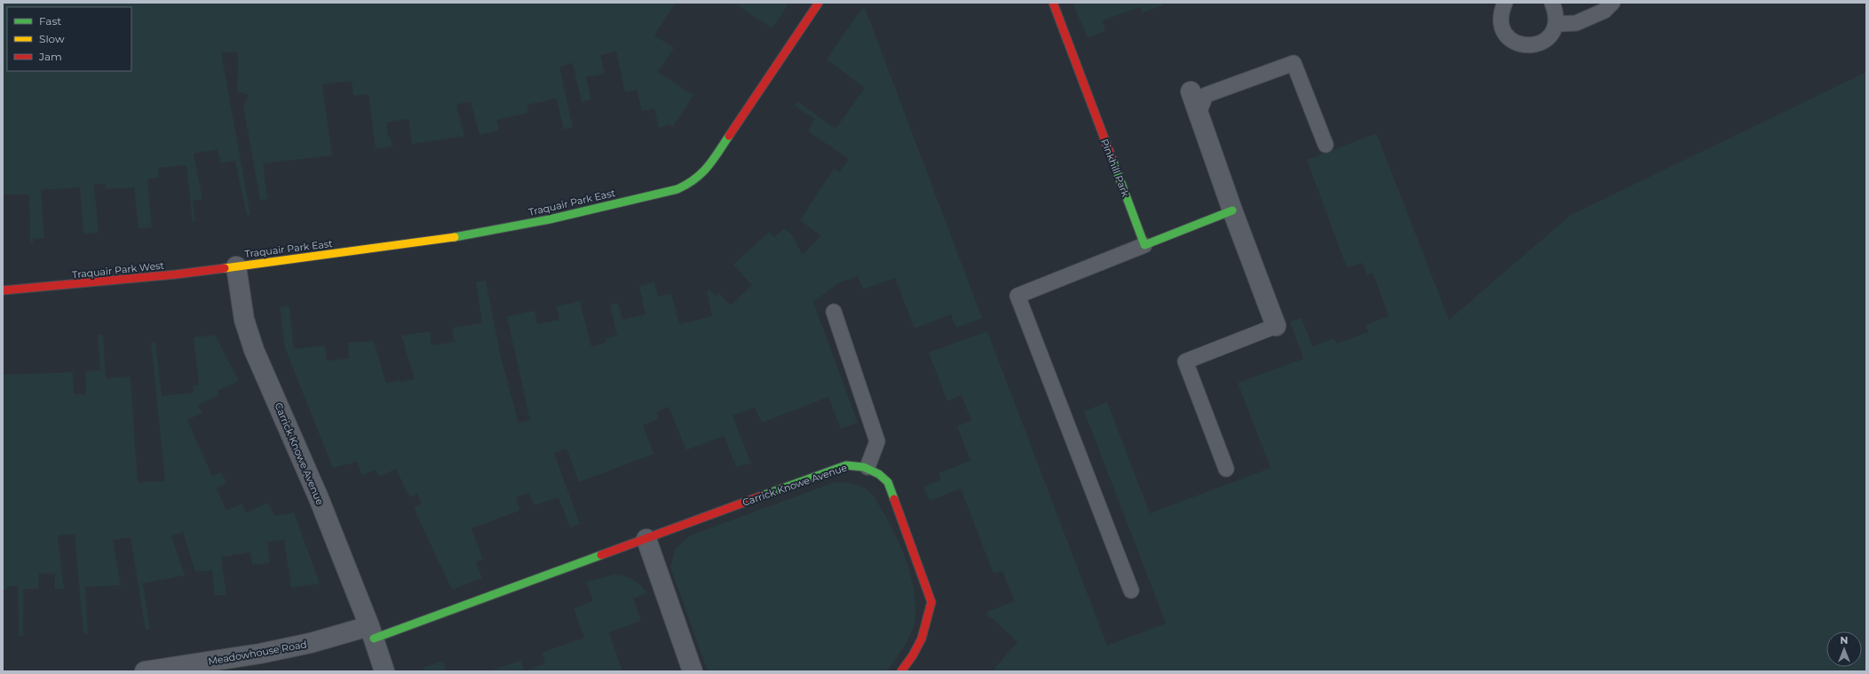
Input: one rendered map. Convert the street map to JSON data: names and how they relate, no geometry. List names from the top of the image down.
{
  "streets": {
    "street": [
      "Pinkhill Park",
      "Traquair Park East",
      "Traquair Park West",
      "Carrick Knowe Avenue",
      "Meadowhouse Road"
    ]
  },
  "crossings": [
    ["Traquair Park East", "Traquair Park West"],
    ["Traquair Park East", "Carrick Knowe Avenue"],
    ["Traquair Park West", "Carrick Knowe Avenue"],
    ["Carrick Knowe Avenue", "Meadowhouse Road"]
  ],
  "legend": ["Fast", "Slow", "Jam"],
  "north": "top"
}
